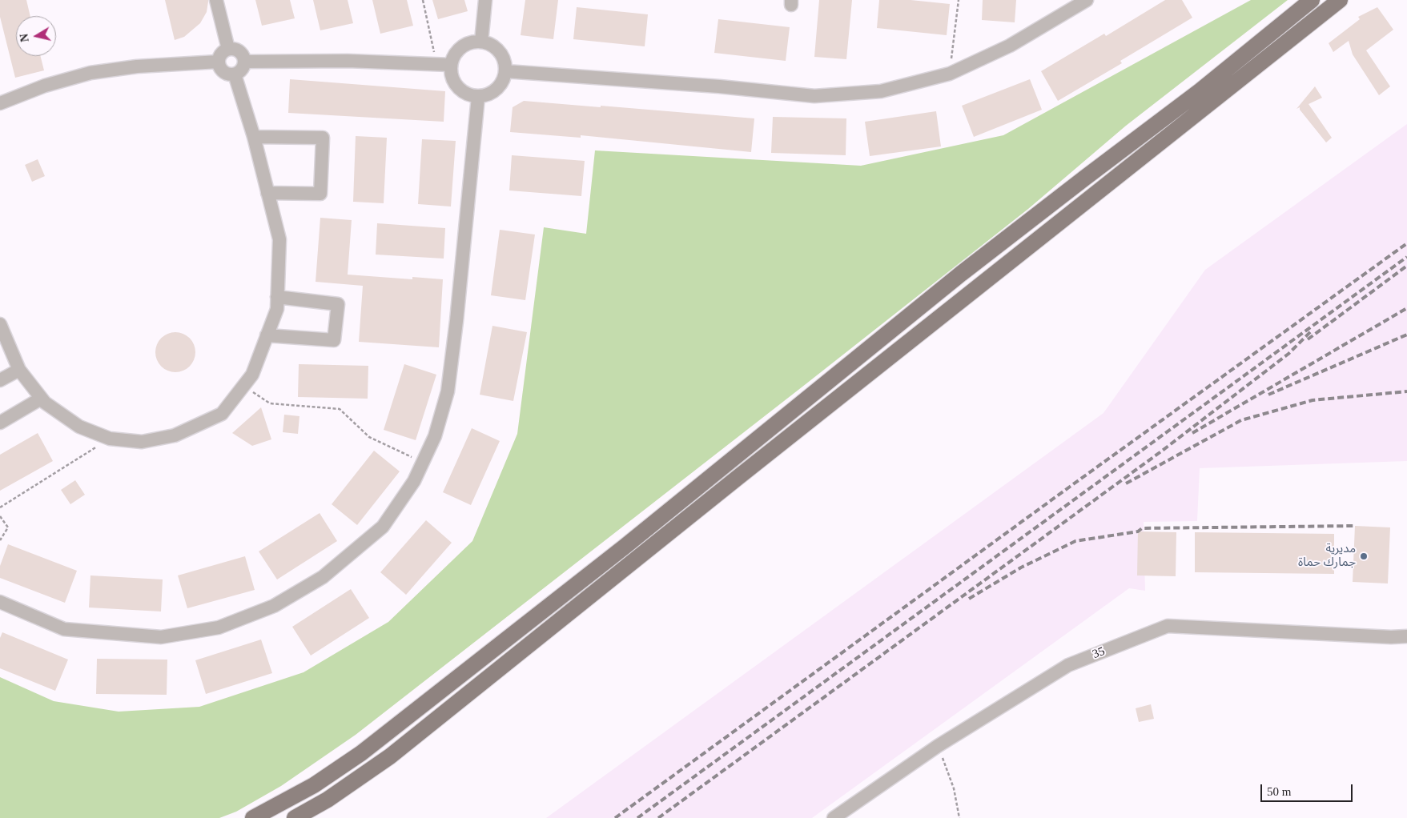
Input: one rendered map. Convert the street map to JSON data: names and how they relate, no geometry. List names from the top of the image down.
{
  "streets": {
    "street": ["35"]
  },
  "places": ["مديرية جمارك حماة"],
  "scale_bar": "50 m",
  "north": "left"
}
